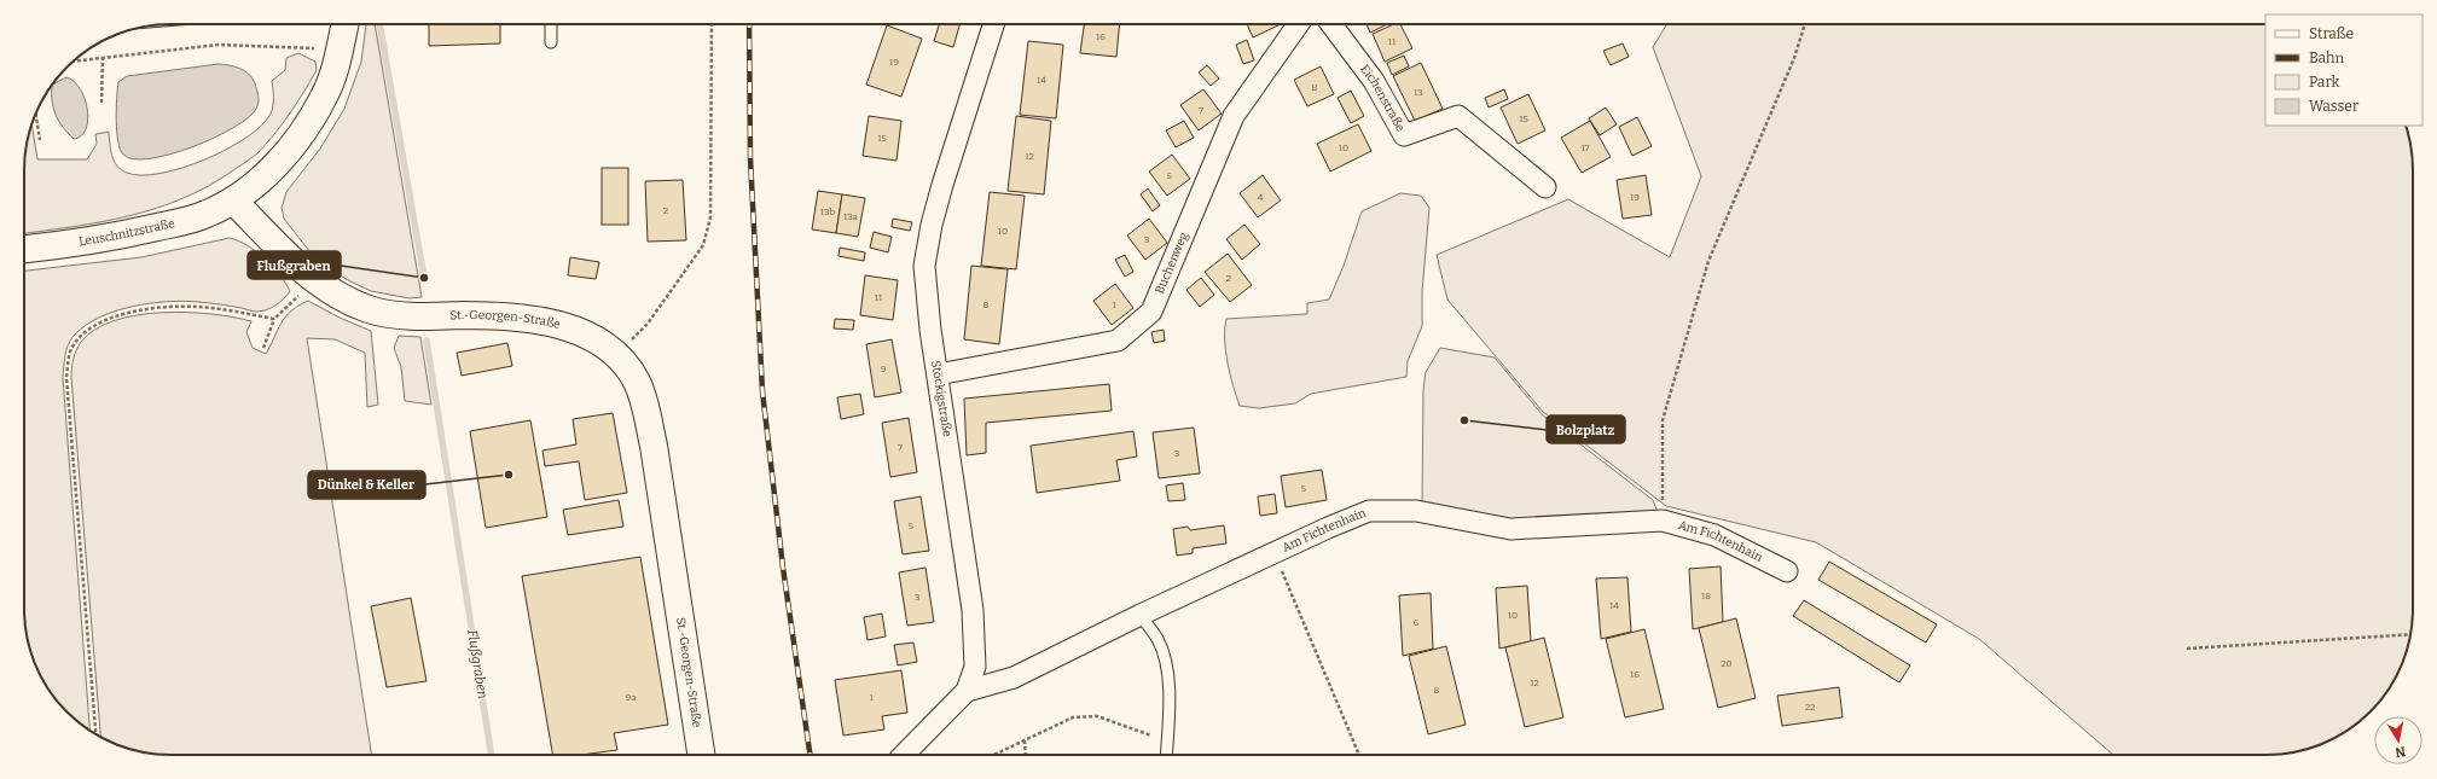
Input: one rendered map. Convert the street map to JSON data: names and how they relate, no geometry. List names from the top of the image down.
{
  "streets": {
    "street": [
      "Eichenstraße",
      "Leuschnitzstraße",
      "Buchenweg",
      "St.-Georgen-Straße",
      "Stöckigstraße",
      "Am Fichtenhain"
    ]
  },
  "crossings": [
    ["Leuschnitzstraße", "St.-Georgen-Straße"],
    ["Buchenweg", "Stöckigstraße"],
    ["Stöckigstraße", "Am Fichtenhain"]
  ],
  "water": ["Flußgraben"],
  "places": ["Flußgraben", "Bolzplatz", "Dünkel & Keller"],
  "house_numbers": [
    "16",
    "11",
    "19",
    "14",
    "8",
    "13",
    "7",
    "15",
    "15",
    "10",
    "17",
    "12",
    "5",
    "4",
    "19",
    "2",
    "13b",
    "13a",
    "10",
    "3",
    "2",
    "11",
    "8",
    "1",
    "9",
    "7",
    "3",
    "5",
    "5",
    "18",
    "3",
    "14",
    "10",
    "6",
    "20",
    "16",
    "12",
    "8",
    "9a",
    "1",
    "22"
  ],
  "legend": [
    "Straße",
    "Bahn",
    "Park",
    "Wasser"
  ],
  "north": "bottom"
}
